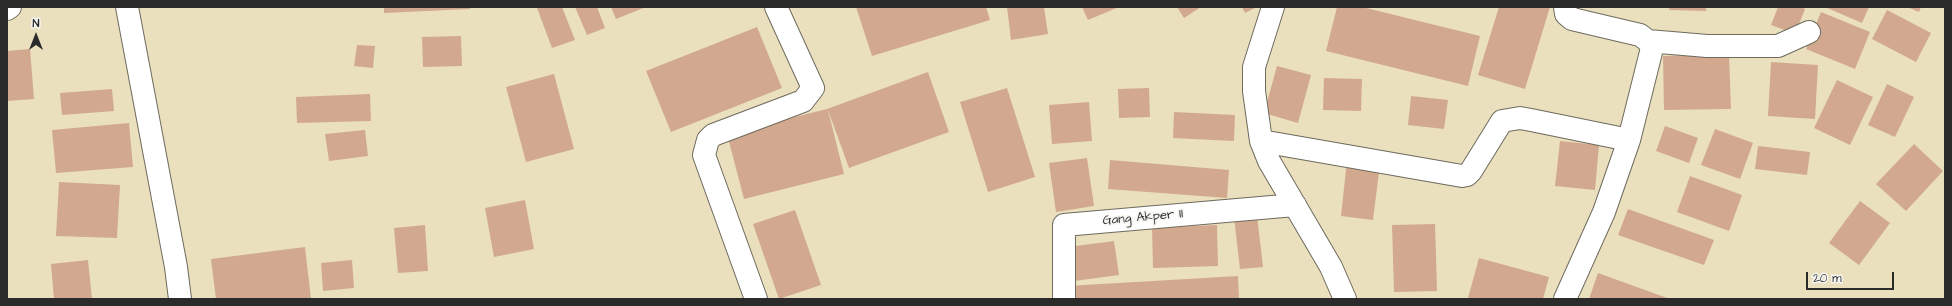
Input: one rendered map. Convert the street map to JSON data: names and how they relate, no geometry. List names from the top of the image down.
{
  "streets": {
    "street": ["Gang Akper II"]
  },
  "scale_bar": "20 m",
  "north": "top"
}
